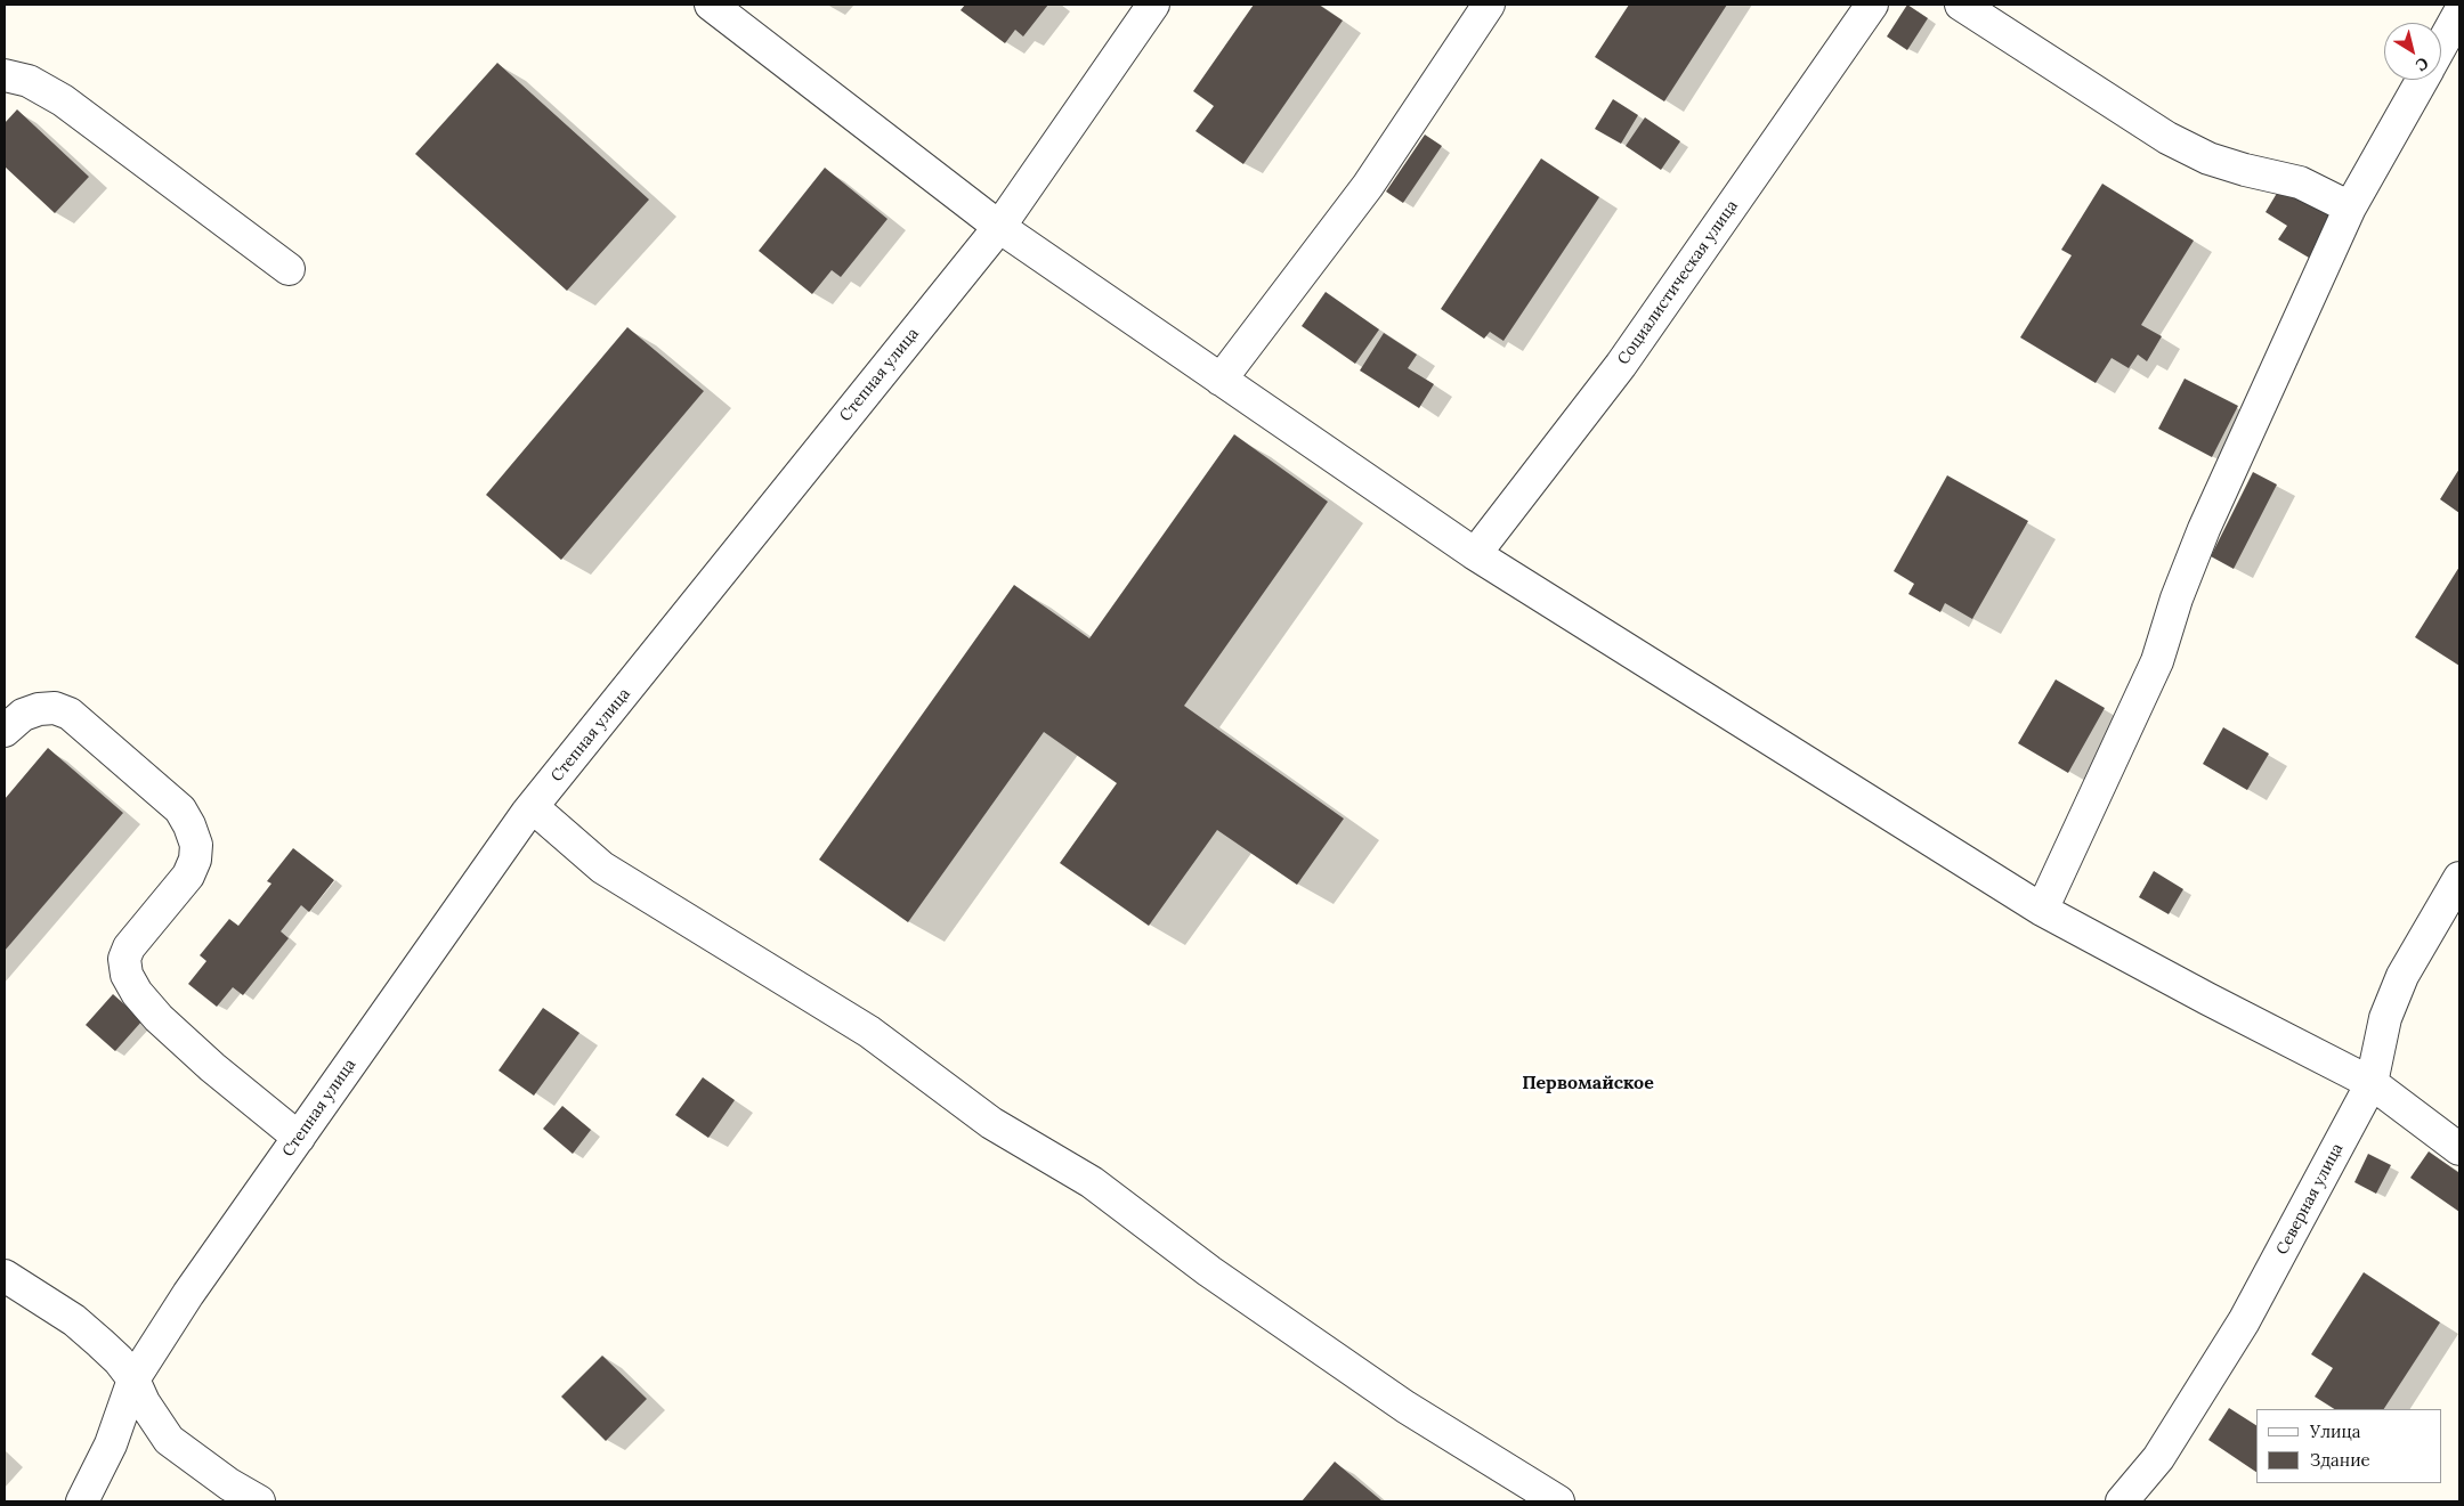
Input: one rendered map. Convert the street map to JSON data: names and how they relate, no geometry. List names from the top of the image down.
{
  "streets": {
    "street": ["Социалистическая улица", "Степная улица", "Северная улица"]
  },
  "districts": ["Первомайское"],
  "legend": ["Улица", "Здание"],
  "north": "bottom right"
}
